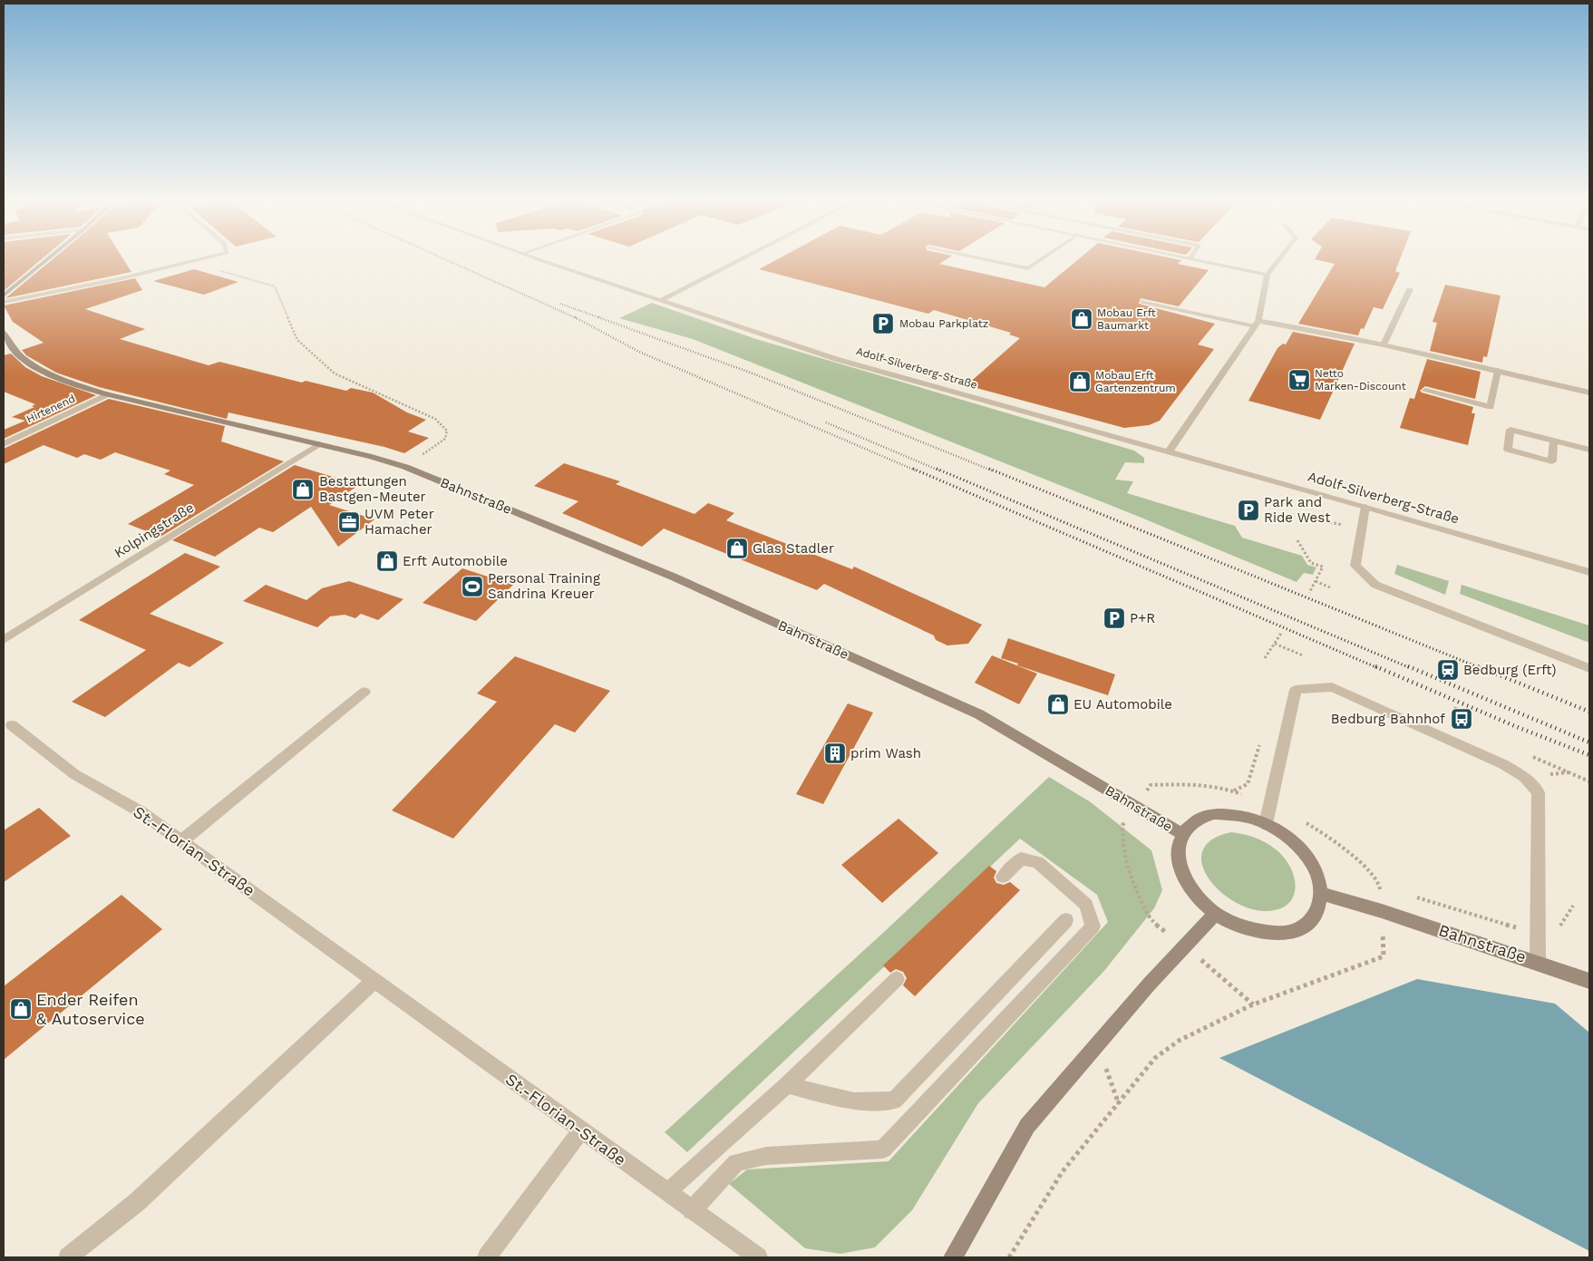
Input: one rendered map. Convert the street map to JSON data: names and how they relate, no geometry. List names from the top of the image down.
{
  "streets": {
    "street": [
      "Adolf-Silverberg-Straße",
      "Hirtenend",
      "Bahnstraße",
      "Kolpingstraße",
      "St.-Florian-Straße"
    ]
  },
  "places": {
    "shop": [
      "Mobau Erft Baumarkt",
      "Mobau Erft Gartenzentrum",
      "Bestattungen Bastgen-Meuter",
      "Glas Stadler",
      "Erft Automobile",
      "EU Automobile",
      "Ender Reifen & Autoservice"
    ],
    "parking": ["Mobau Parkplatz", "Park and Ride West", "P+R"],
    "supermarket": ["Netto Marken-Discount"],
    "office": ["UVM Peter Hamacher"],
    "sports": ["Personal Training Sandrina Kreuer"],
    "station": ["Bedburg (Erft)"],
    "bus stop": ["Bedburg Bahnhof"],
    "building": ["prim Wash"]
  }
}
